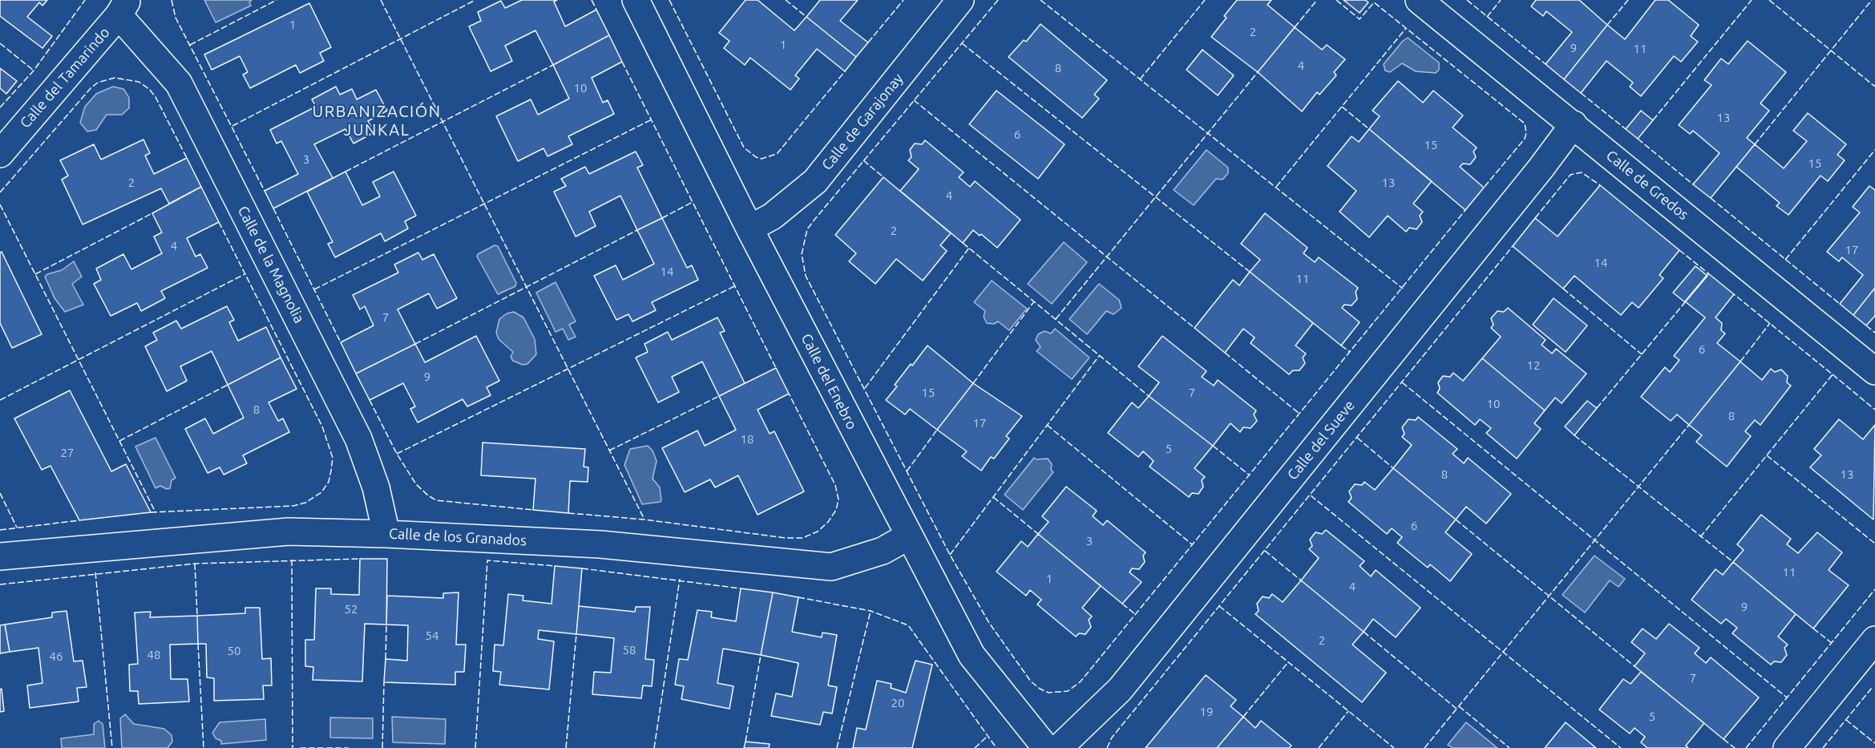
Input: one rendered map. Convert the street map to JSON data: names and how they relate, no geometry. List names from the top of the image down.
{
  "streets": {
    "street": [
      "Calle del Tamarindo",
      "Calle de Garajonay",
      "Calle de Gredos",
      "Calle de la Magnolia",
      "Calle del Enebro",
      "Calle del Sueve",
      "Calle de los Granados"
    ]
  },
  "crossings": [
    ["Calle del Tamarindo", "Calle de la Magnolia"],
    ["Calle de Garajonay", "Calle del Enebro"],
    ["Calle de Gredos", "Calle del Sueve"],
    ["Calle de la Magnolia", "Calle de los Granados"],
    ["Calle del Enebro", "Calle de los Granados"]
  ],
  "districts": ["URBANIZACIÓN JUNKAL"],
  "house_numbers": [
    "1",
    "2",
    "1",
    "9",
    "11",
    "4",
    "8",
    "10",
    "13",
    "6",
    "15",
    "3",
    "15",
    "2",
    "13",
    "4",
    "2",
    "4",
    "17",
    "14",
    "14",
    "11",
    "7",
    "6",
    "12",
    "9",
    "15",
    "7",
    "10",
    "8",
    "8",
    "17",
    "18",
    "5",
    "27",
    "8",
    "13",
    "6",
    "3",
    "11",
    "1",
    "4",
    "9",
    "52",
    "54",
    "2",
    "58",
    "50",
    "48",
    "46",
    "7",
    "20",
    "19",
    "5"
  ]
}
